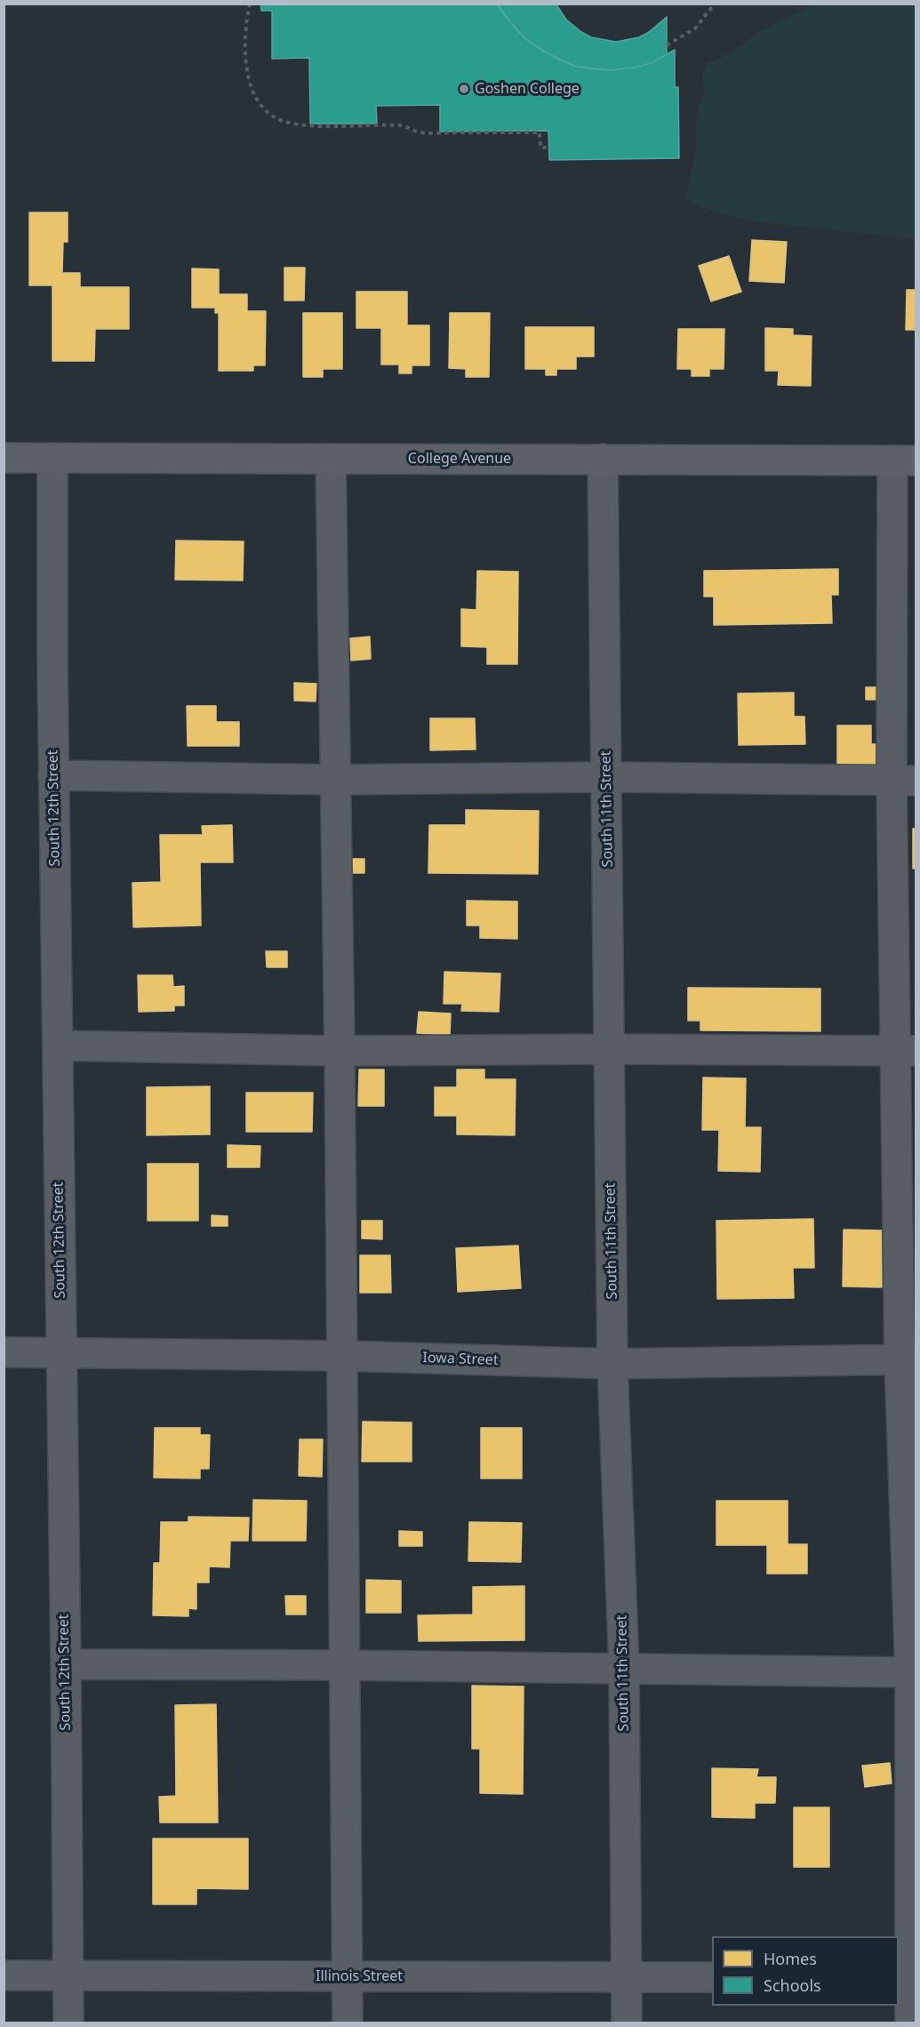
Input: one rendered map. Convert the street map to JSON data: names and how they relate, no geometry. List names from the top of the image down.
{
  "streets": {
    "main road": ["College Avenue"],
    "street": [
      "South 12th Street",
      "South 11th Street",
      "Iowa Street",
      "Illinois Street"
    ]
  },
  "crossings": [
    ["College Avenue", "South 12th Street"],
    ["College Avenue", "South 11th Street"],
    ["South 12th Street", "Iowa Street"],
    ["South 12th Street", "Illinois Street"],
    ["South 11th Street", "Iowa Street"],
    ["South 11th Street", "Illinois Street"]
  ],
  "places": ["Goshen College"],
  "legend": ["Homes", "Schools"]
}
